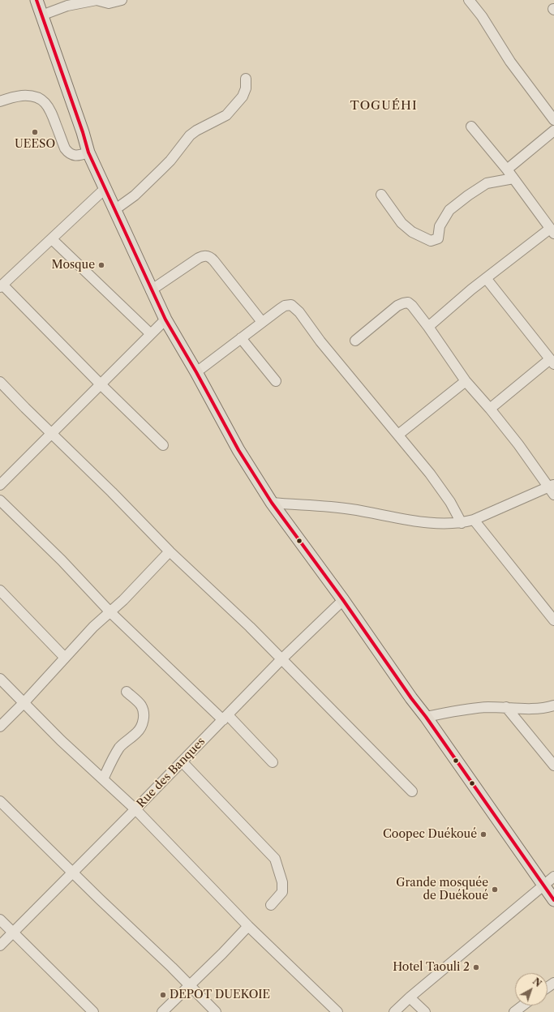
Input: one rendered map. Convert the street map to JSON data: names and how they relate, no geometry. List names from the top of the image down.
{
  "streets": {
    "street": ["Rue des Banques"]
  },
  "districts": ["TOGUÉHI"],
  "places": [
    "UEESO",
    "Mosque",
    "Coopec Duékoué",
    "Grande mosquée de Duékoué",
    "Hotel Taouli 2",
    "DEPOT DUEKOIE"
  ],
  "north": "top right"
}
